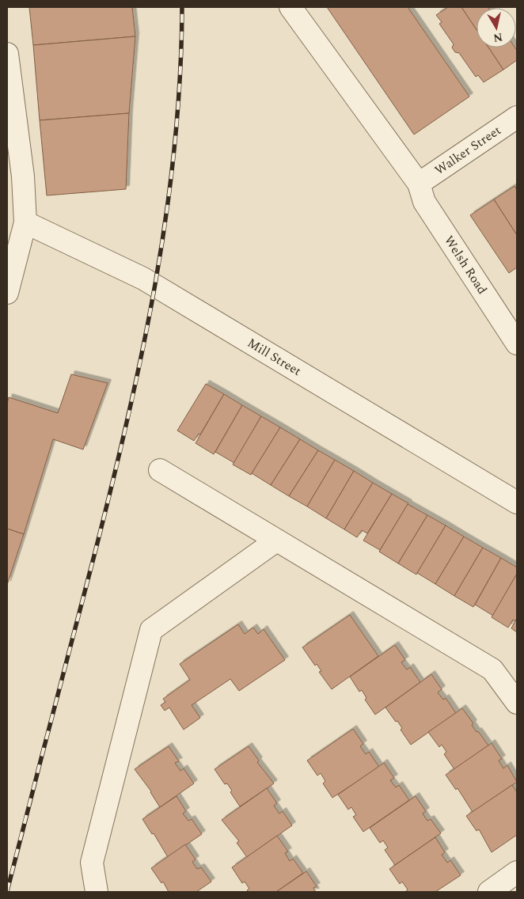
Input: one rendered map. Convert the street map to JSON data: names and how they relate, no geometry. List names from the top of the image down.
{
  "streets": {
    "street": ["Walker Street", "Welsh Road", "Mill Street"]
  },
  "crossings": [
    ["Walker Street", "Welsh Road"]
  ],
  "north": "bottom"
}
